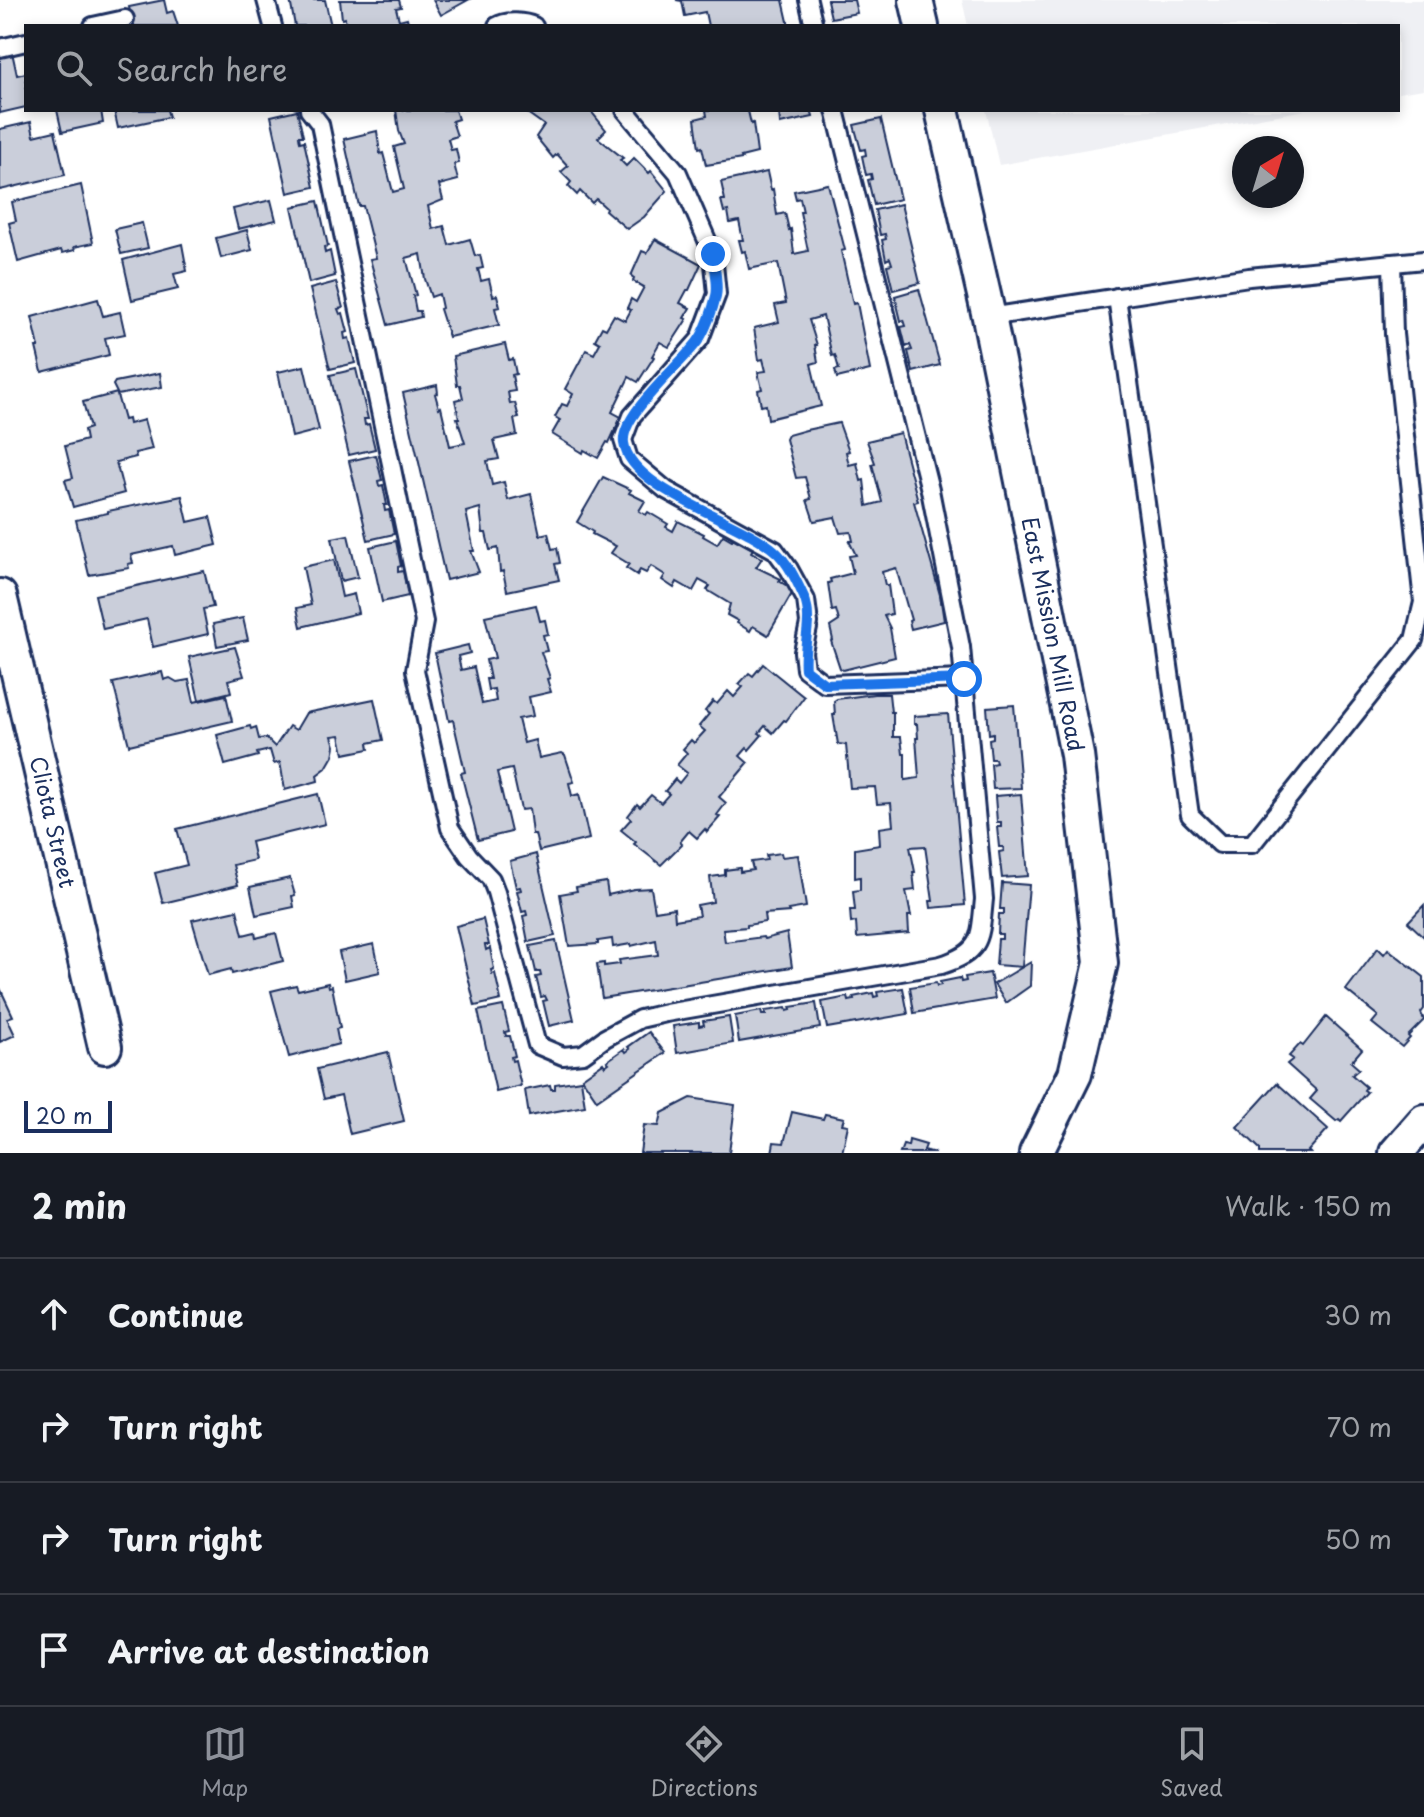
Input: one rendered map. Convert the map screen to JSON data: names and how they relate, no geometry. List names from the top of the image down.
{
  "streets": {
    "street": ["East Mission Mill Road", "Cliota Street"]
  },
  "scale_bar": "20 m",
  "north": "top right",
  "page": {
    "search": "Search here",
    "scale": "20 m",
    "heading": ["2 min", "Walk · 150 m"],
    "list": [
      ["Continue", "30 m"],
      ["Turn right", "70 m"],
      ["Turn right", "50 m"],
      "Arrive at destination"
    ],
    "nav": ["Map", "Directions", "Saved"]
  }
}
